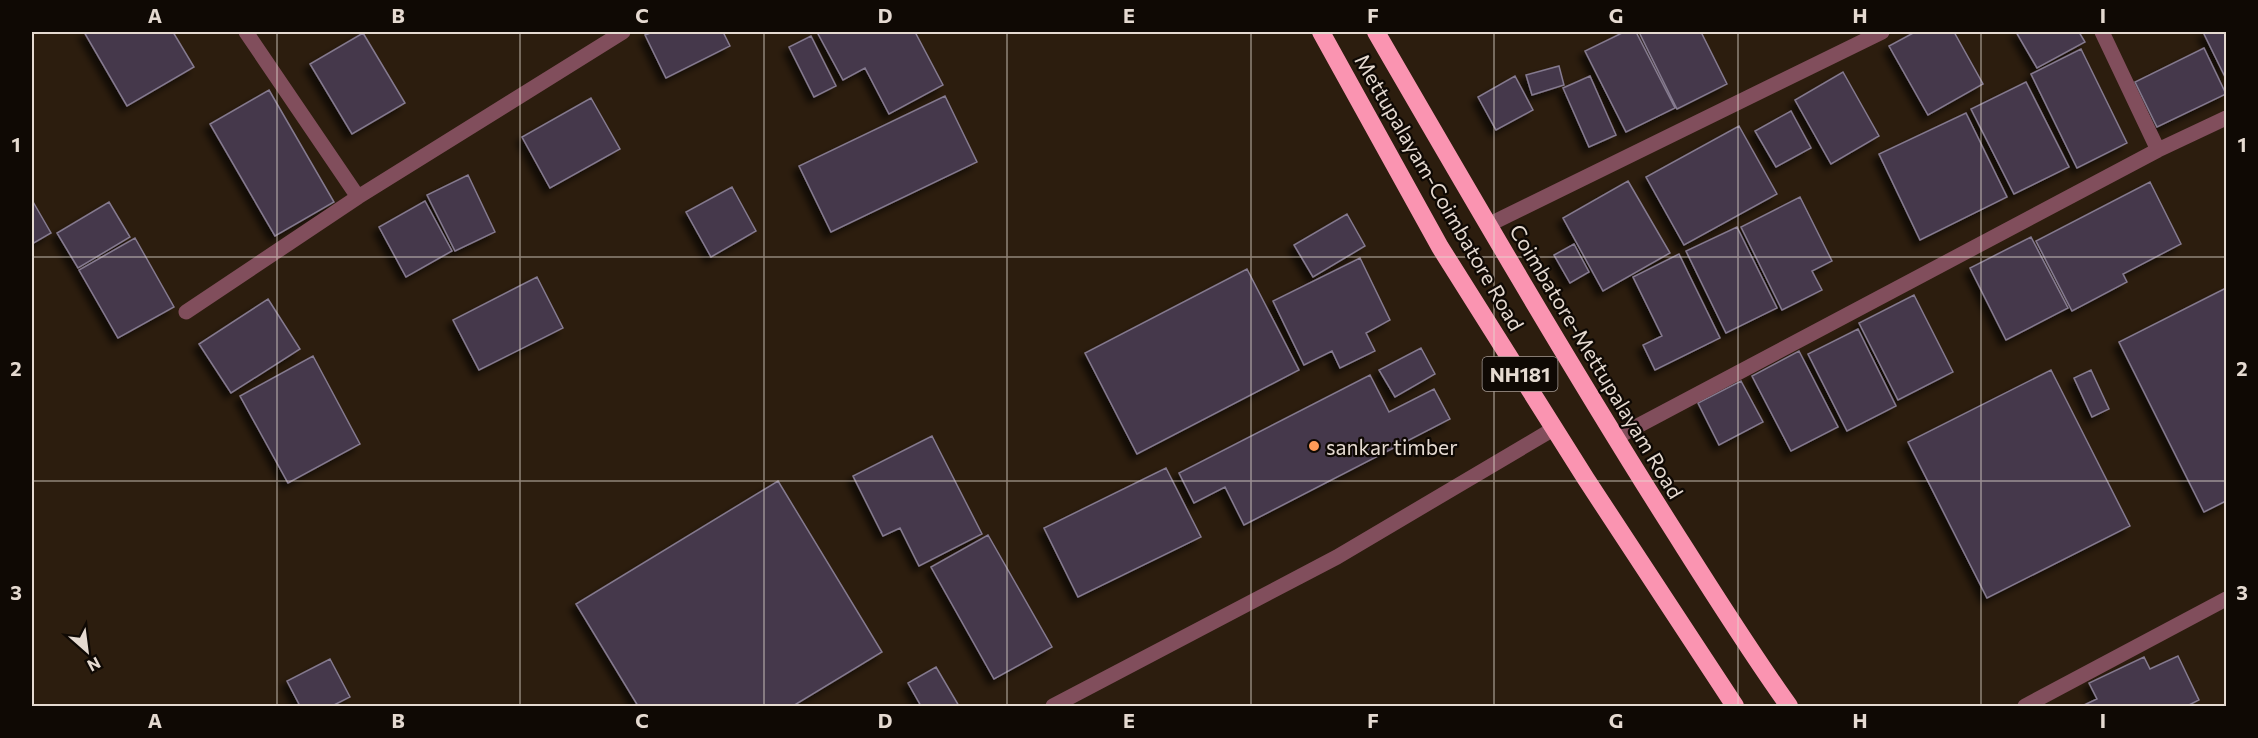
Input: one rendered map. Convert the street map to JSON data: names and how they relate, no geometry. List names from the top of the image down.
{
  "streets": {
    "highway": ["Mettupalayam-Coimbatore Road", "Coimbatore-Mettupalayam Road", "NH181"]
  },
  "places": ["sankar timber"],
  "north": "bottom right",
  "grid": {
    "columns": [
      "A",
      "B",
      "C",
      "D",
      "E",
      "F",
      "G",
      "H",
      "I"
    ],
    "rows": ["1", "2", "3"]
  }
}
